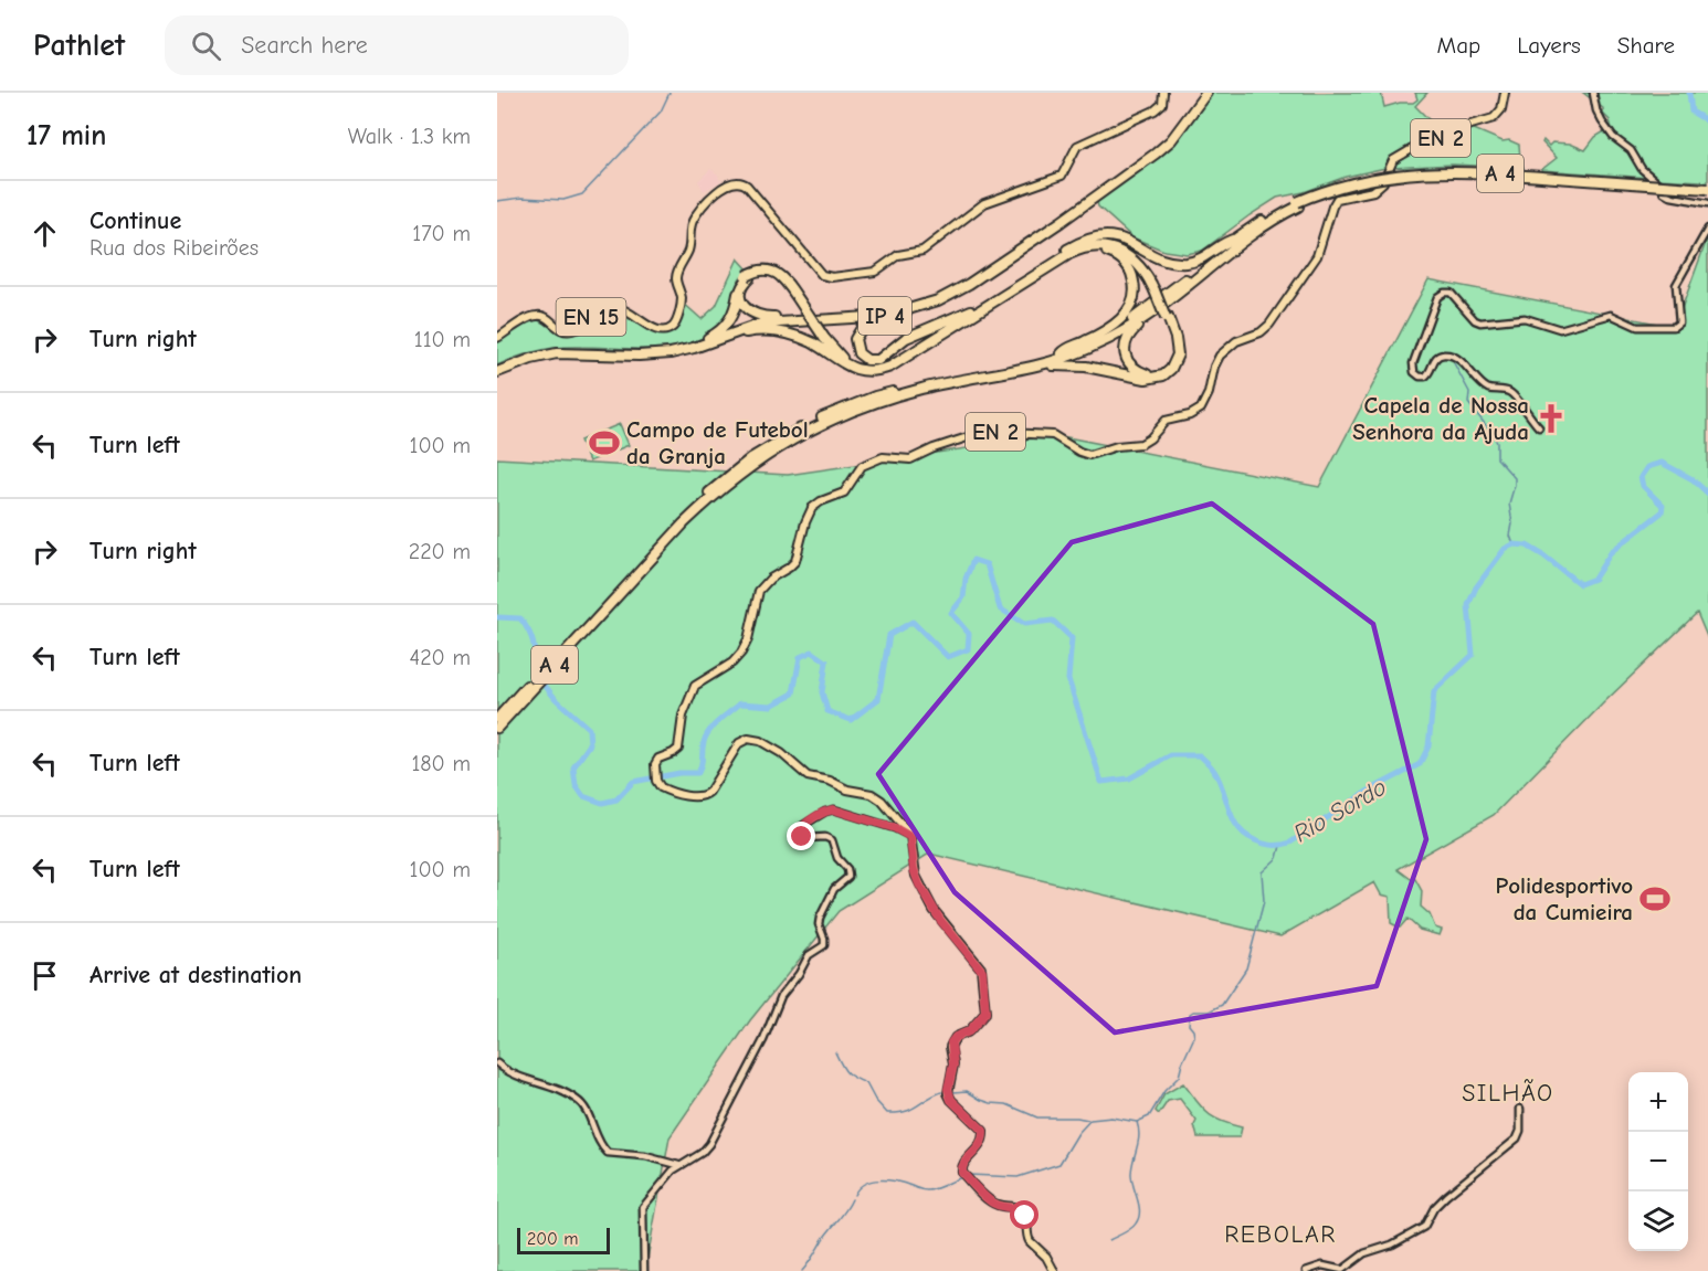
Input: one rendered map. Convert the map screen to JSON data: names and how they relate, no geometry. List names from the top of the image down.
{
  "streets": {
    "highway": ["A 4", "IP 4"],
    "main road": ["EN 2", "EN 15"]
  },
  "districts": ["SILHÃO", "REBOLAR"],
  "water": ["Rio Sordo"],
  "places": {
    "church": ["Capela de Nossa Senhora da Ajuda"],
    "sports": ["Campo de Futebol da Granja", "Polidesportivo da Cumieira"]
  },
  "scale_bar": "200 m",
  "page": {
    "header": "Pathlet",
    "search": "Search here",
    "nav": ["Map", "Layers", "Share"],
    "heading": ["17 min", "Walk · 1.3 km"],
    "list": [
      ["Continue", "Rua dos Ribeirões", "170 m"],
      ["Turn right", "110 m"],
      ["Turn left", "100 m"],
      ["Turn right", "220 m"],
      ["Turn left", "420 m"],
      ["Turn left", "180 m"],
      ["Turn left", "100 m"],
      "Arrive at destination"
    ],
    "map_buttons": ["+", "−"],
    "scale": "200 m"
  }
}
